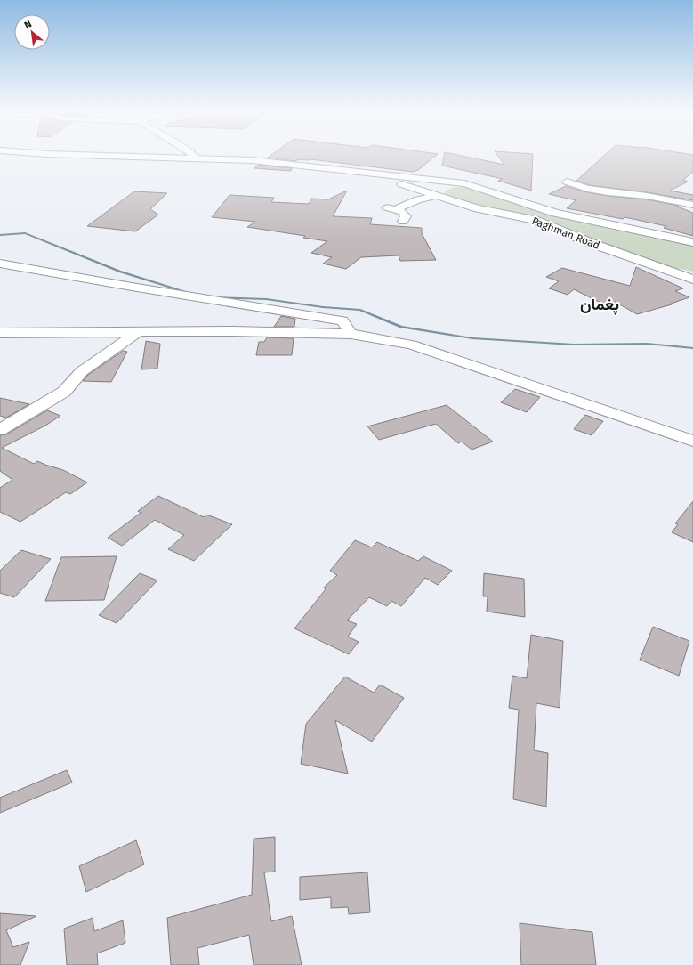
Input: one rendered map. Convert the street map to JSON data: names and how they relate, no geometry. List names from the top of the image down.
{
  "streets": {
    "main road": ["Paghman Road"]
  },
  "districts": ["پغمان"],
  "north": "top left"
}
